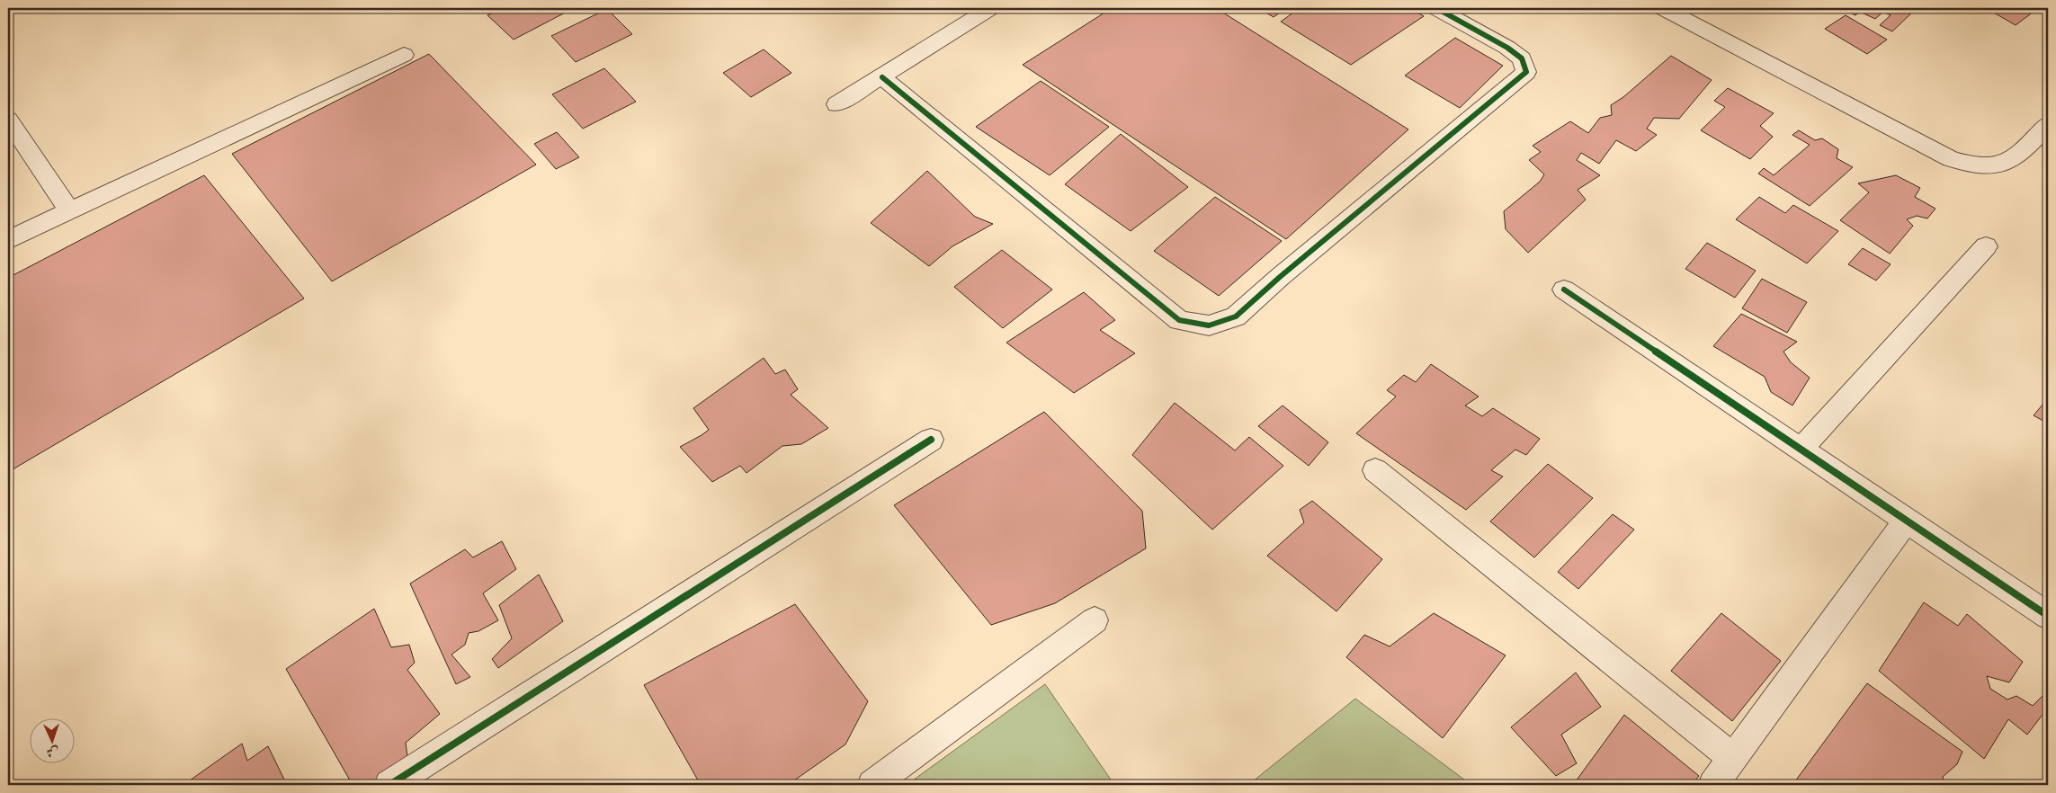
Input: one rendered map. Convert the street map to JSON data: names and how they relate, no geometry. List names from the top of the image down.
{
  "north": "bottom"
}
